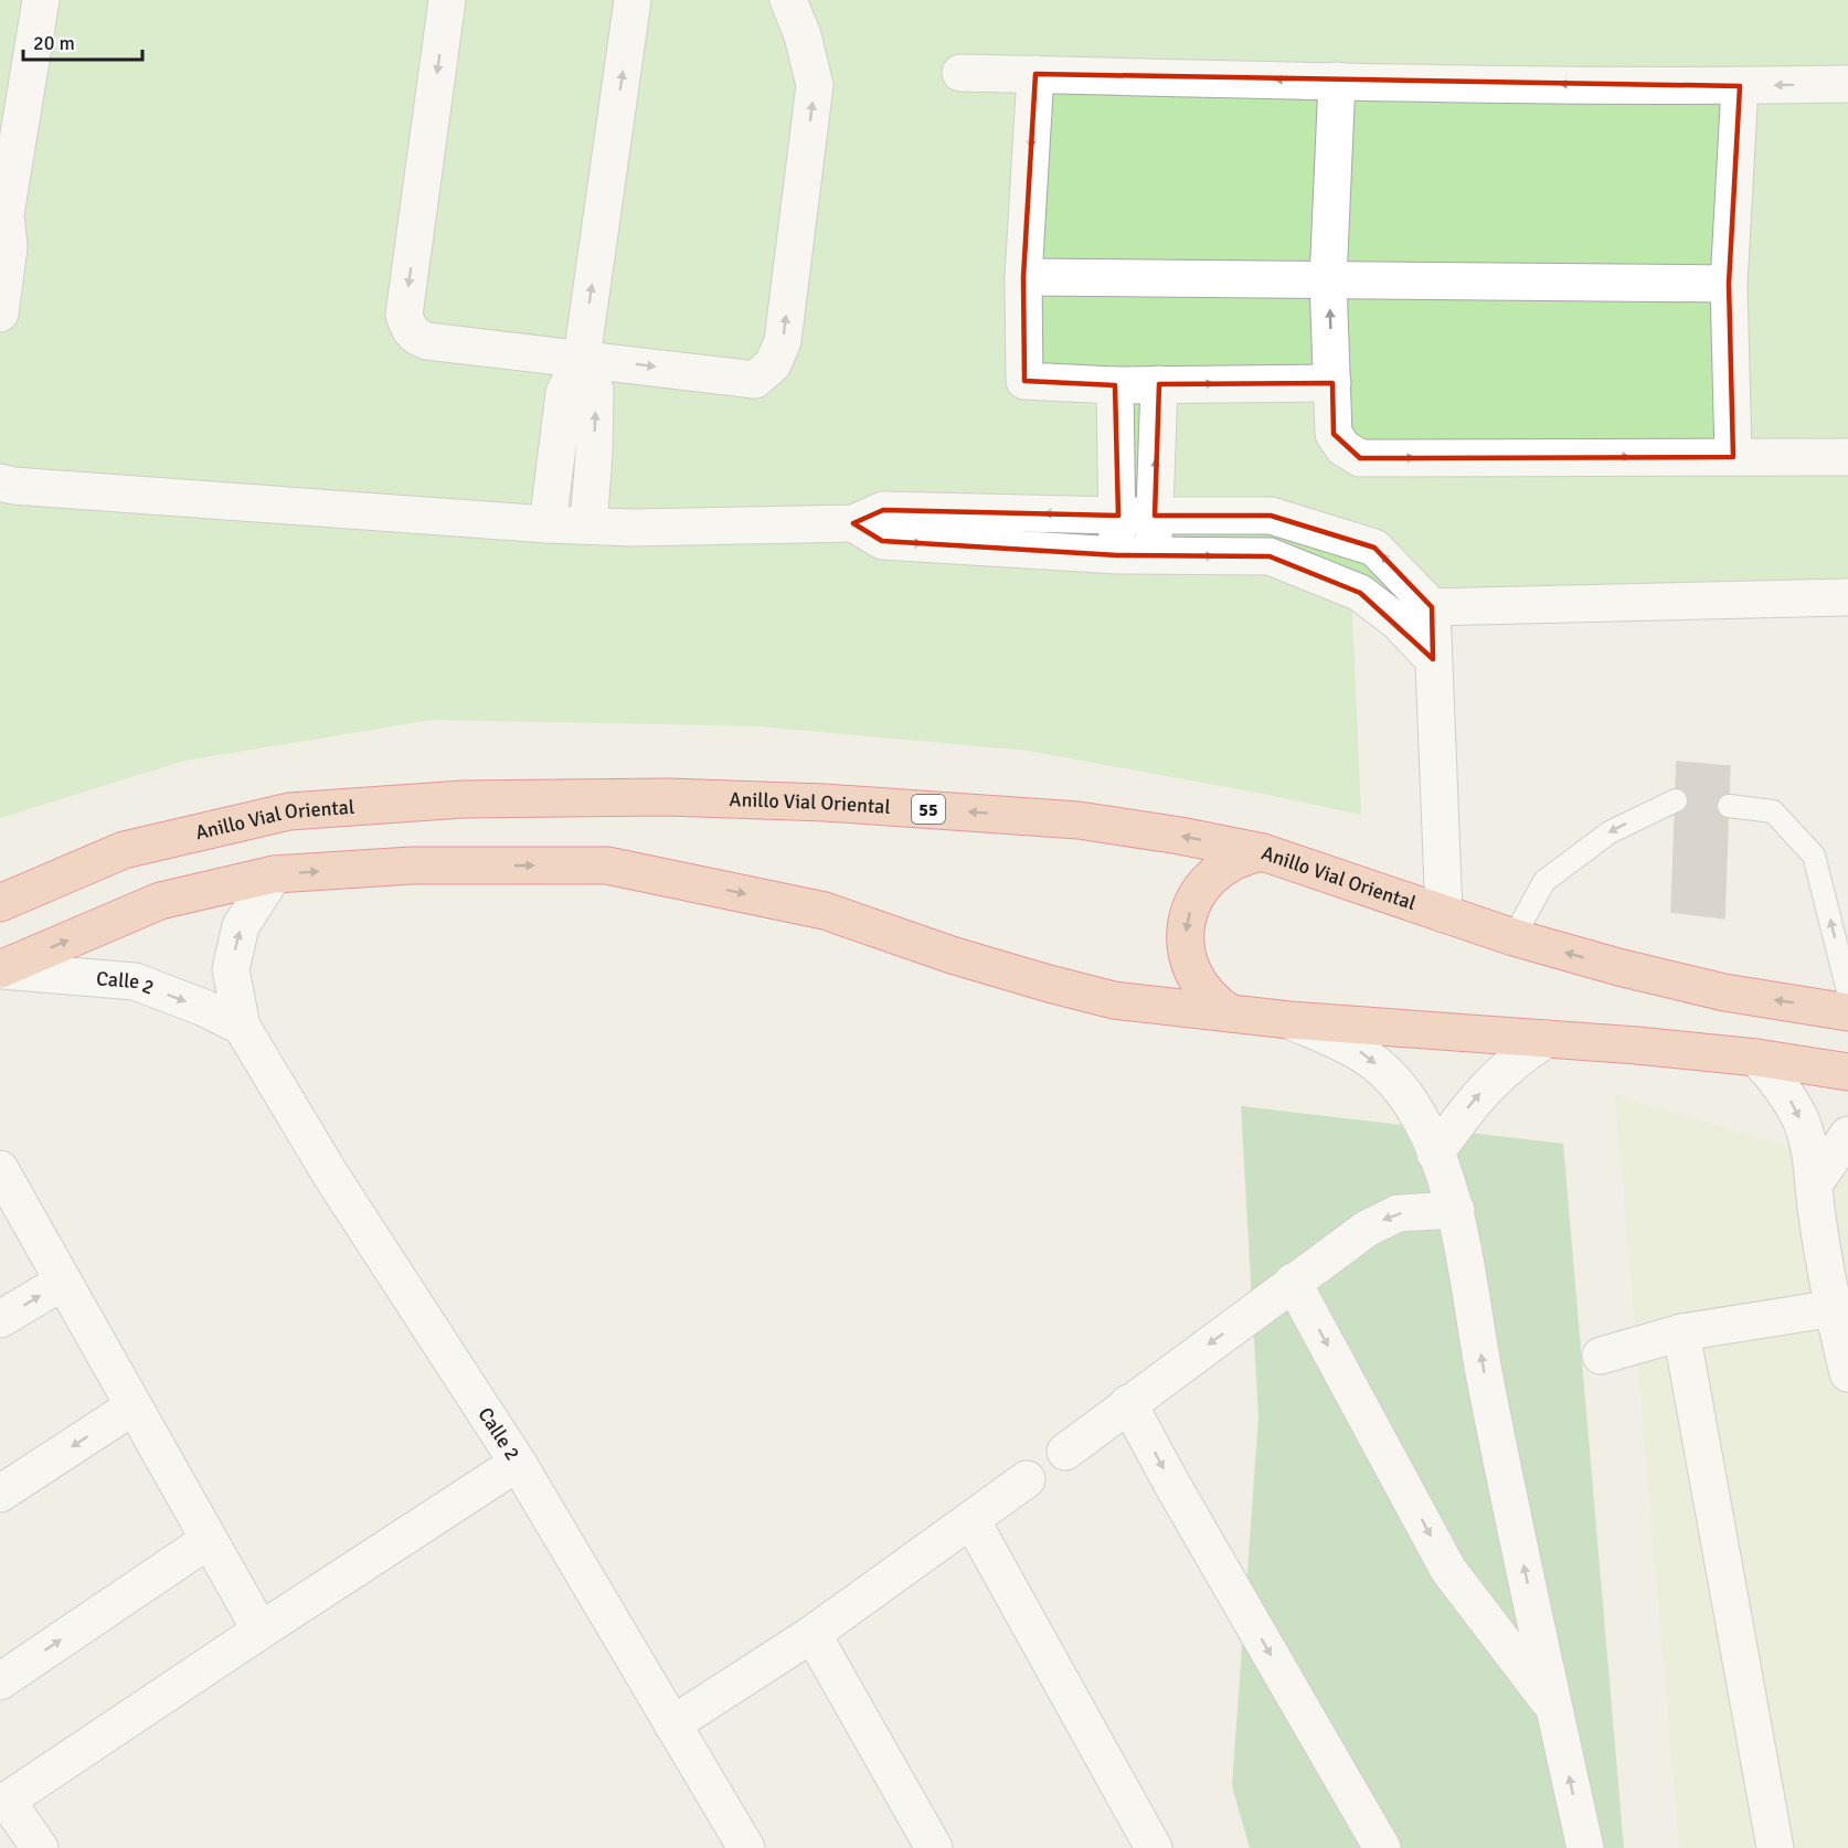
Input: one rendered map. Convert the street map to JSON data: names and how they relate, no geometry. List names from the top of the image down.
{
  "streets": {
    "highway": ["Anillo Vial Oriental", "55"],
    "street": ["Calle 2"]
  },
  "scale_bar": "20 m"
}
